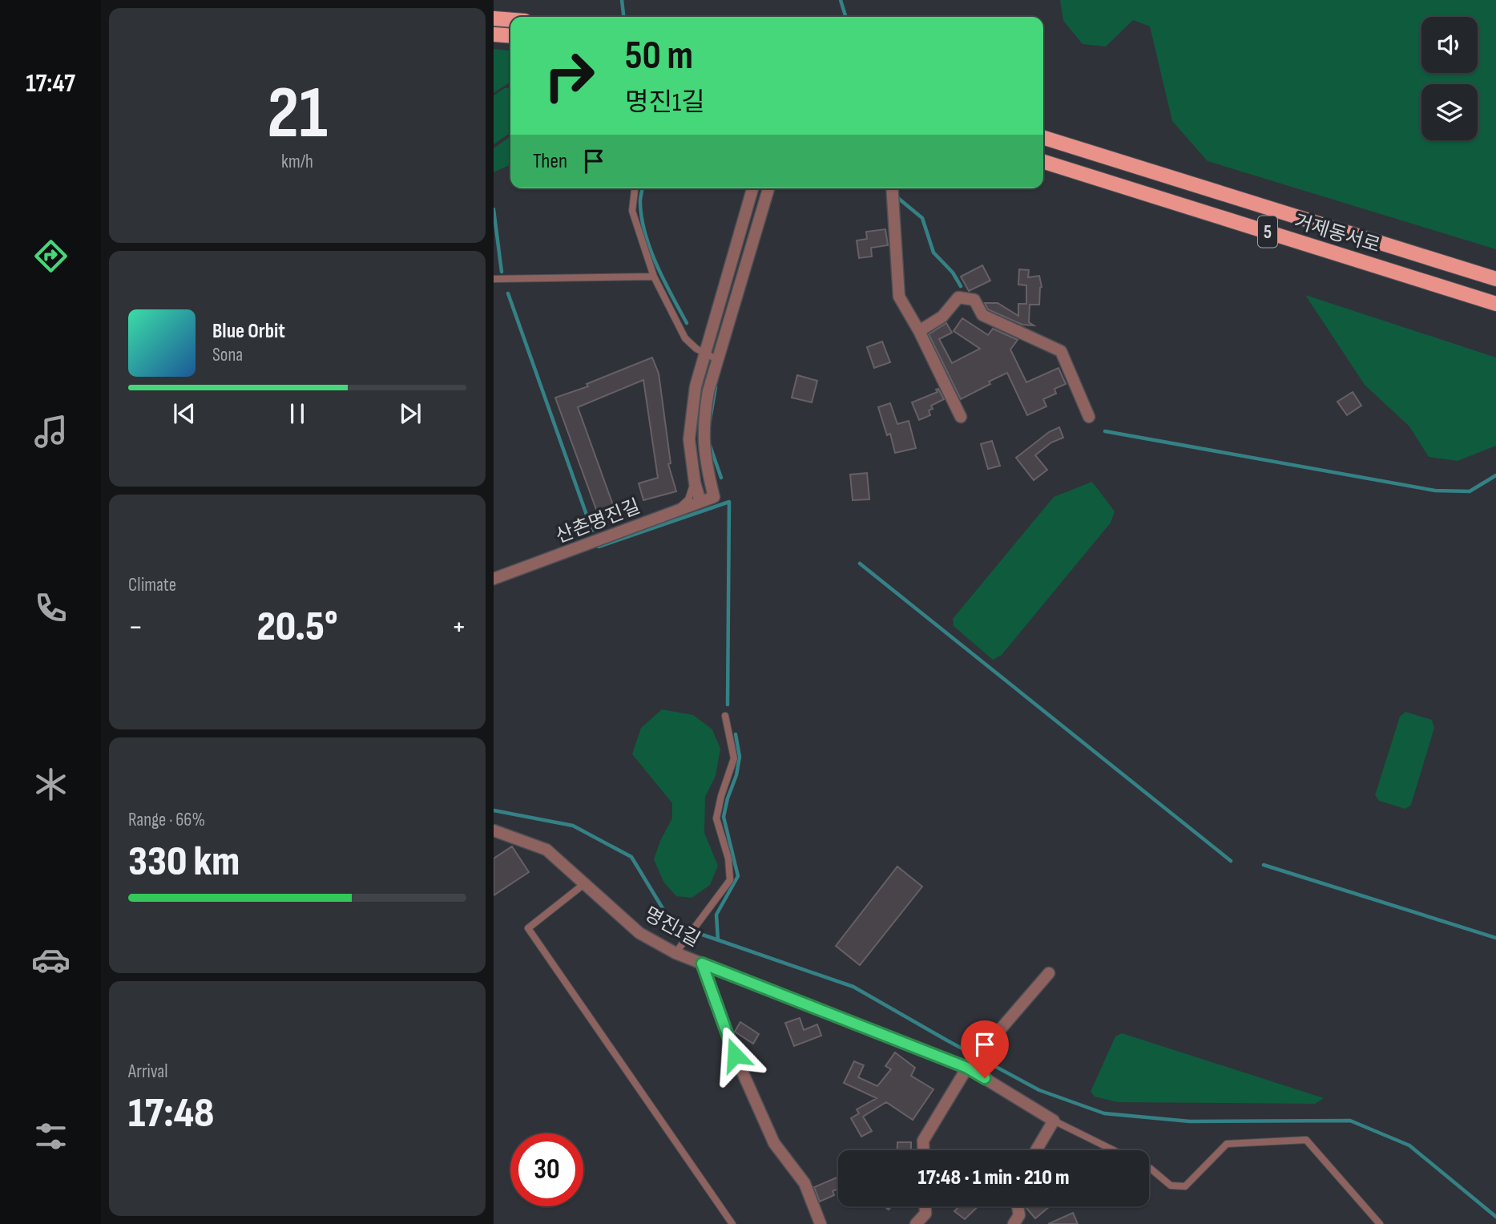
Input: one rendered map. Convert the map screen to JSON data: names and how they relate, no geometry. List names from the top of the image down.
{
  "streets": {
    "main road": ["5", "거제동서로"],
    "street": ["산촌명진길", "명진1길"]
  },
  "page": {
    "tabs": "17:47",
    "tile": [
      ["21", "km/h"],
      "Climate",
      ["Range · 66%", "330 km"],
      ["Arrival", "17:48"]
    ],
    "turn": ["50 m", "명진1길"],
    "then": "Then",
    "song": ["Blue Orbit", "Sona"],
    "heat": ["−", "20.5°", "+"],
    "limit": "30",
    "trip": "17:48 · 1 min · 210 m"
  }
}
